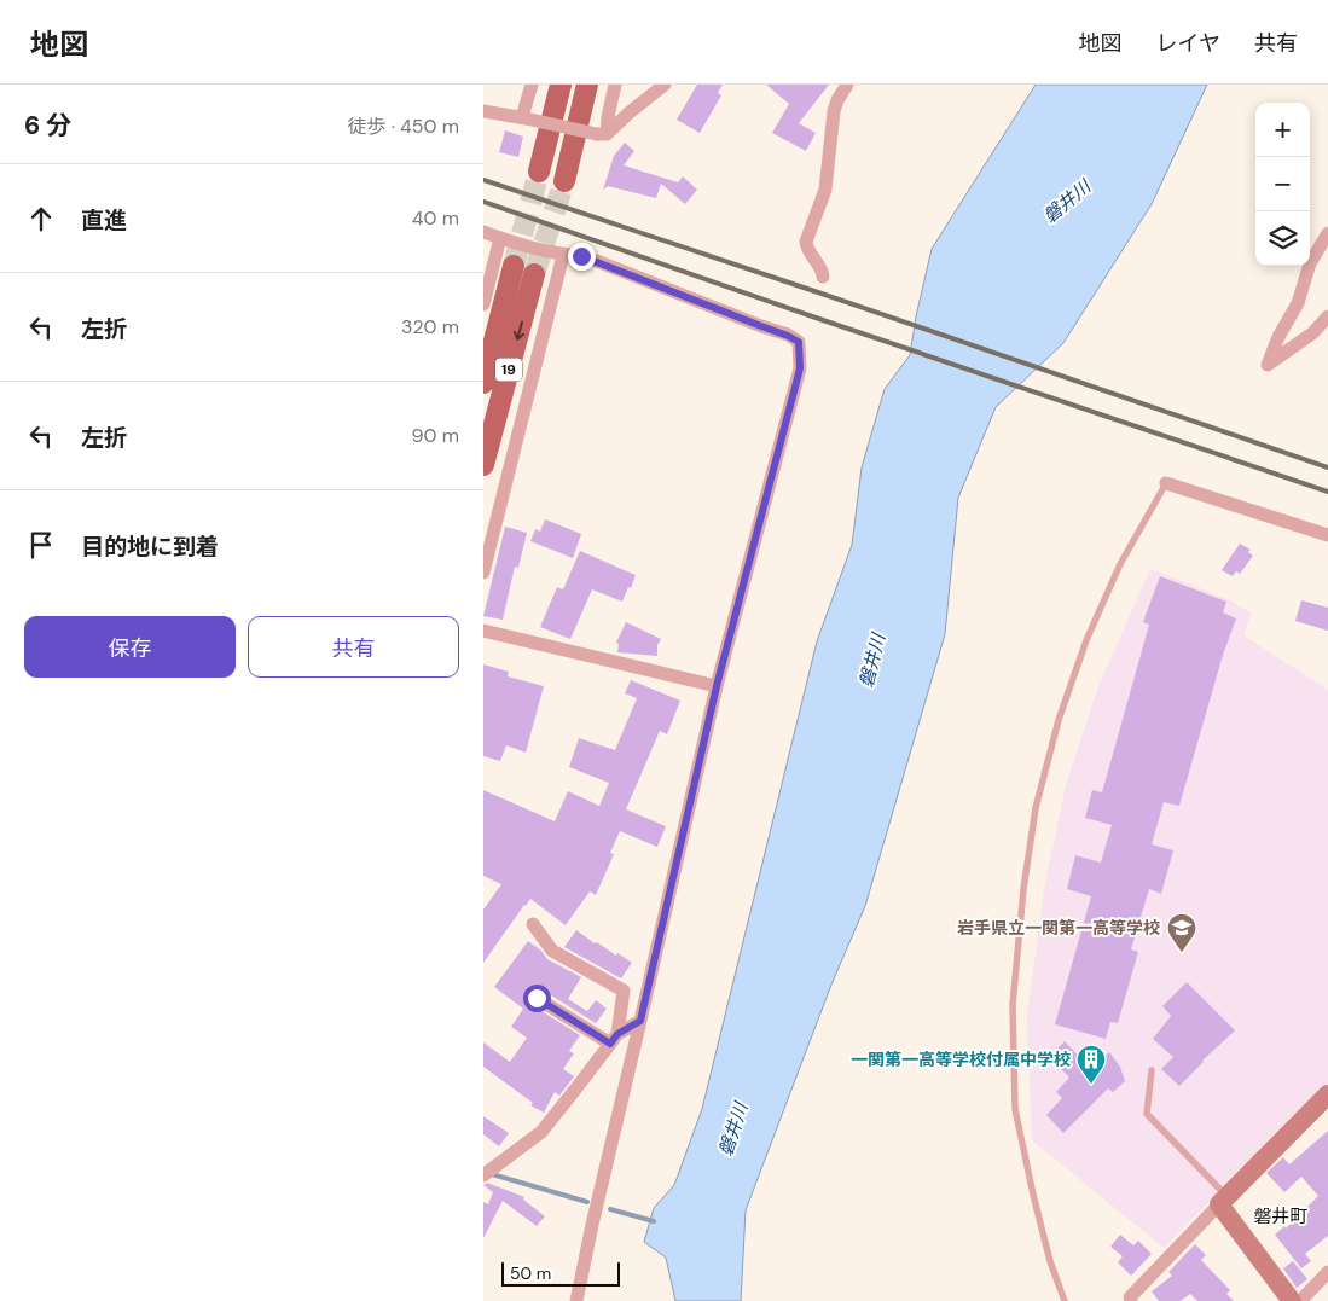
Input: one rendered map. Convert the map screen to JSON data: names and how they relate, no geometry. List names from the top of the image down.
{
  "streets": {
    "main road": ["19"]
  },
  "districts": ["磐井町"],
  "water": ["磐井川"],
  "places": {
    "school or university": ["岩手県立一関第一高等学校"],
    "building": ["一関第一高等学校付属中学校"]
  },
  "scale_bar": "50 m",
  "page": {
    "header": "地図",
    "nav": ["地図", "レイヤ", "共有"],
    "heading": ["6 分", "徒歩 · 450 m"],
    "map_buttons": ["+", "−"],
    "list": [
      ["直進", "40 m"],
      ["左折", "320 m"],
      ["左折", "90 m"],
      "目的地に到着"
    ],
    "buttons": ["保存", "共有"],
    "scale": "50 m"
  }
}
